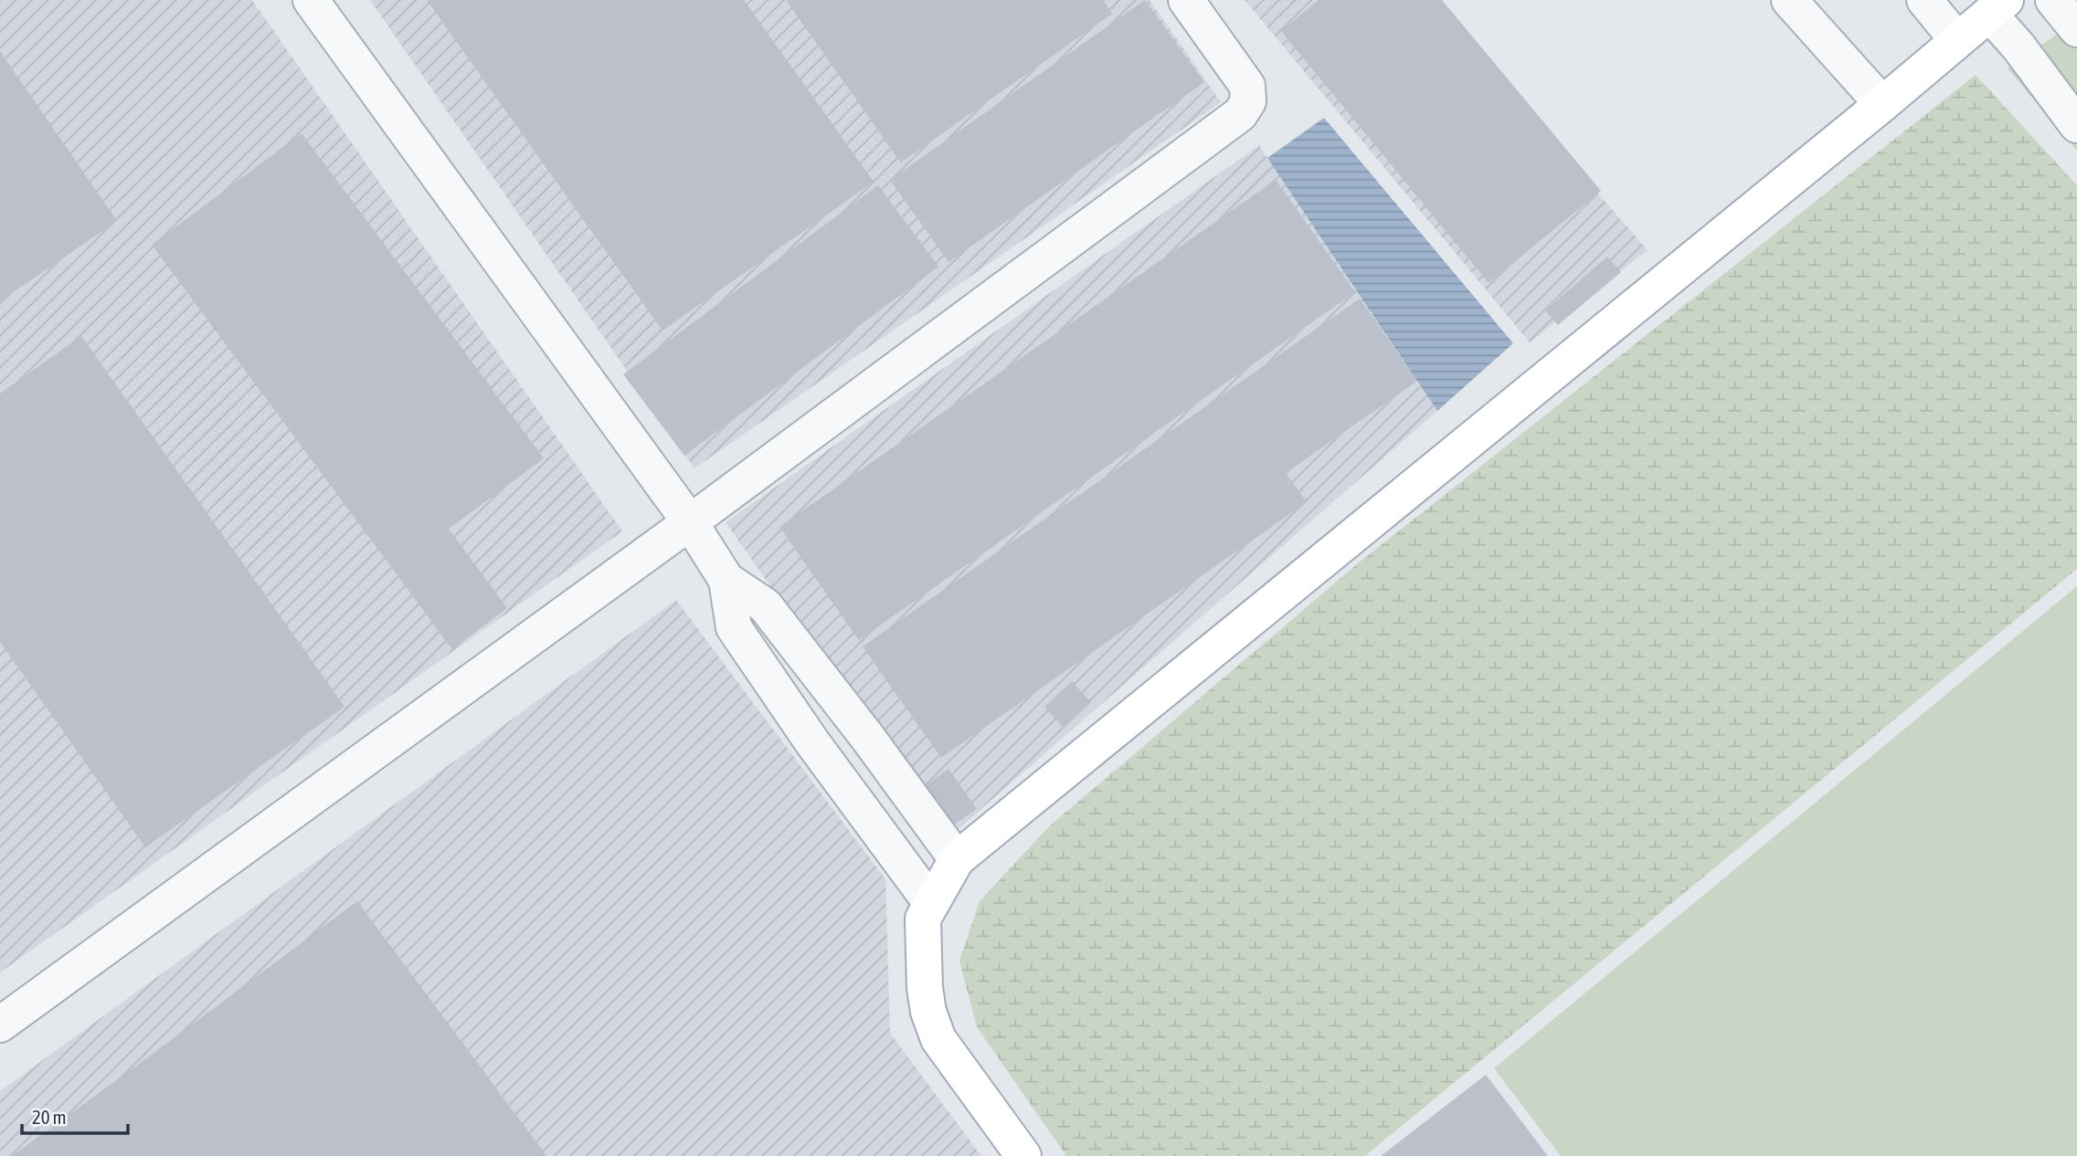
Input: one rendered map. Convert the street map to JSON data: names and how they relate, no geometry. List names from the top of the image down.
{
  "scale_bar": "20 m"
}
